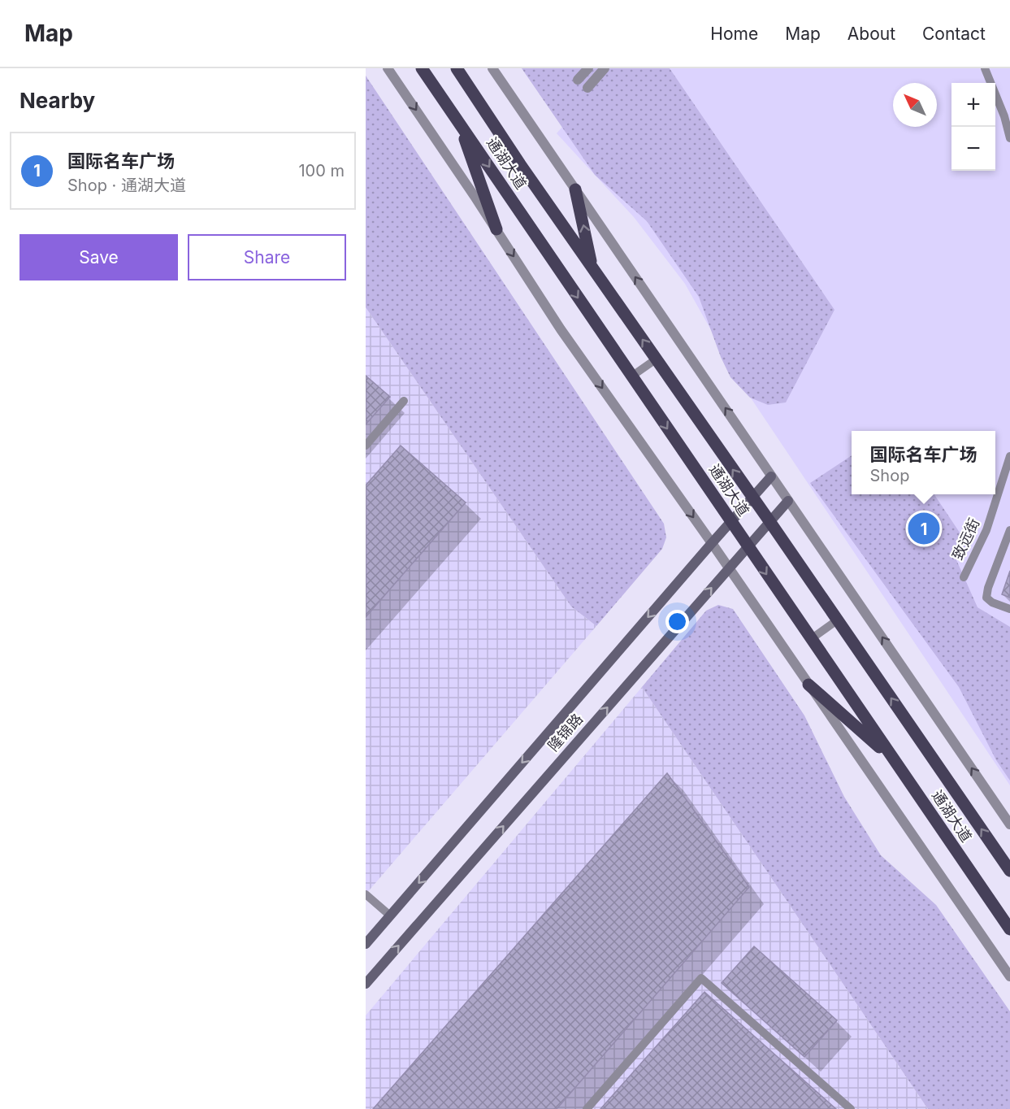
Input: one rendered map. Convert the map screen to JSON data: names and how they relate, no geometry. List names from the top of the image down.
{
  "streets": {
    "main road": ["通湖大道", "隆锦路"],
    "lane": ["致远街"]
  },
  "crossings": [
    ["通湖大道", "隆锦路"]
  ],
  "north": "top left",
  "page": {
    "header": "Map",
    "nav": [
      "Home",
      "Map",
      "About",
      "Contact"
    ],
    "heading": "Nearby",
    "map_buttons": ["+", "−"],
    "list": [
      {
        "mark": "1",
        "name": "国际名车广场",
        "note": "Shop · 通湖大道",
        "value": "100 m"
      }
    ],
    "buttons": ["Save", "Share"],
    "popup": ["国际名车广场", "Shop"],
    "pins": "1"
  }
}
